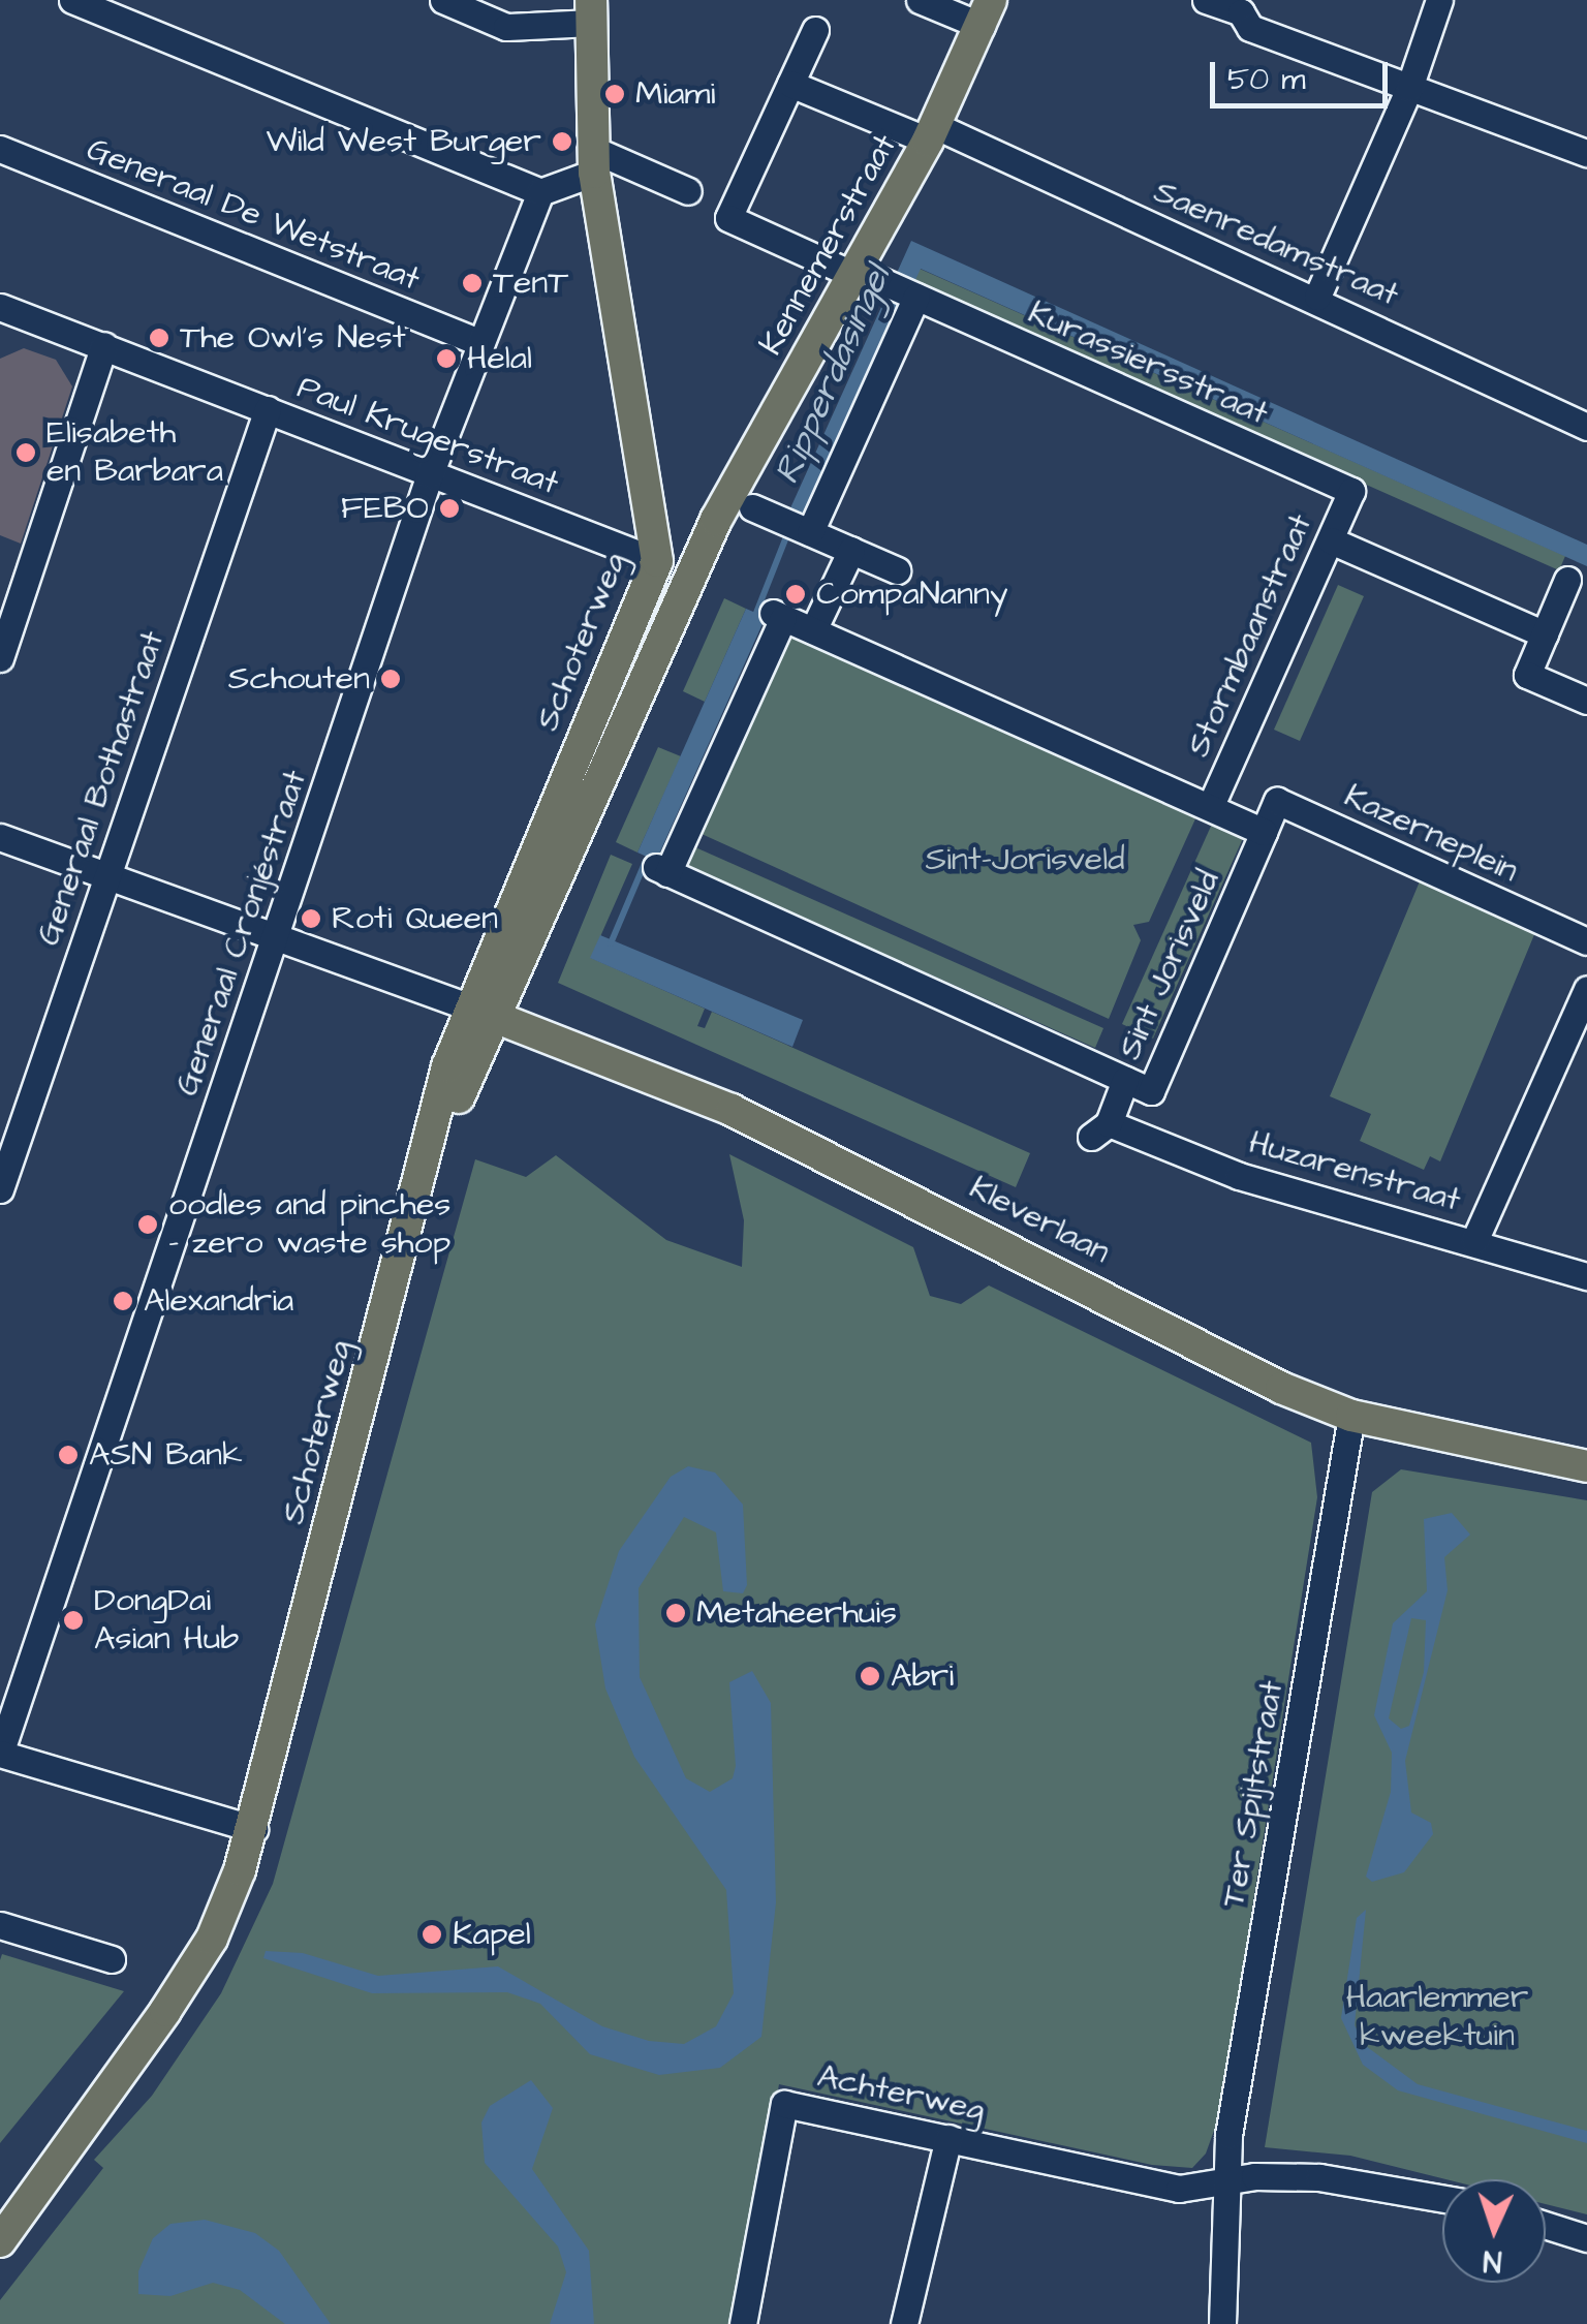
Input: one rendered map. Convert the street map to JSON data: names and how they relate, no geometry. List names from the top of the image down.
{
  "streets": {
    "main road": ["Kennemerstraat", "Schoterweg", "Kleverlaan"],
    "street": [
      "Generaal De Wetstraat",
      "Saenredamstraat",
      "Kurassiersstraat",
      "Paul Krugerstraat",
      "Stormbaanstraat",
      "Generaal Bothastraat",
      "Kazerneplein",
      "Generaal Cronjéstraat",
      "Sint Jorisveld",
      "Huzarenstraat",
      "Ter Spijtstraat",
      "Achterweg"
    ]
  },
  "crossings": [
    ["Generaal De Wetstraat", "Generaal Cronjéstraat"],
    ["Saenredamstraat", "Kennemerstraat"],
    ["Saenredamstraat", "Kurassiersstraat"],
    ["Kennemerstraat", "Kurassiersstraat"],
    ["Kennemerstraat", "Schoterweg"],
    ["Kurassiersstraat", "Stormbaanstraat"],
    ["Paul Krugerstraat", "Schoterweg"],
    ["Paul Krugerstraat", "Generaal Bothastraat"],
    ["Paul Krugerstraat", "Generaal Cronjéstraat"],
    ["Schoterweg", "Kleverlaan"],
    ["Kazerneplein", "Sint Jorisveld"],
    ["Sint Jorisveld", "Huzarenstraat"],
    ["Kleverlaan", "Ter Spijtstraat"],
    ["Ter Spijtstraat", "Achterweg"]
  ],
  "water": ["Ripperdasingel"],
  "parks": ["Sint-Jorisveld", "Haarlemmer kweektuin"],
  "places": [
    "Miami",
    "Wild West Burger",
    "TenT",
    "The Owl’s Nest",
    "Helal",
    "Elisabeth en Barbara",
    "FEBO",
    "CompaNanny",
    "Schouten",
    "Roti Queen",
    "oodles and pinches - zero waste shop",
    "Alexandria",
    "ASN Bank",
    "Metaheerhuis",
    "DongDai Asian Hub",
    "Abri",
    "Kapel"
  ],
  "scale_bar": "50 m",
  "north": "bottom"
}
